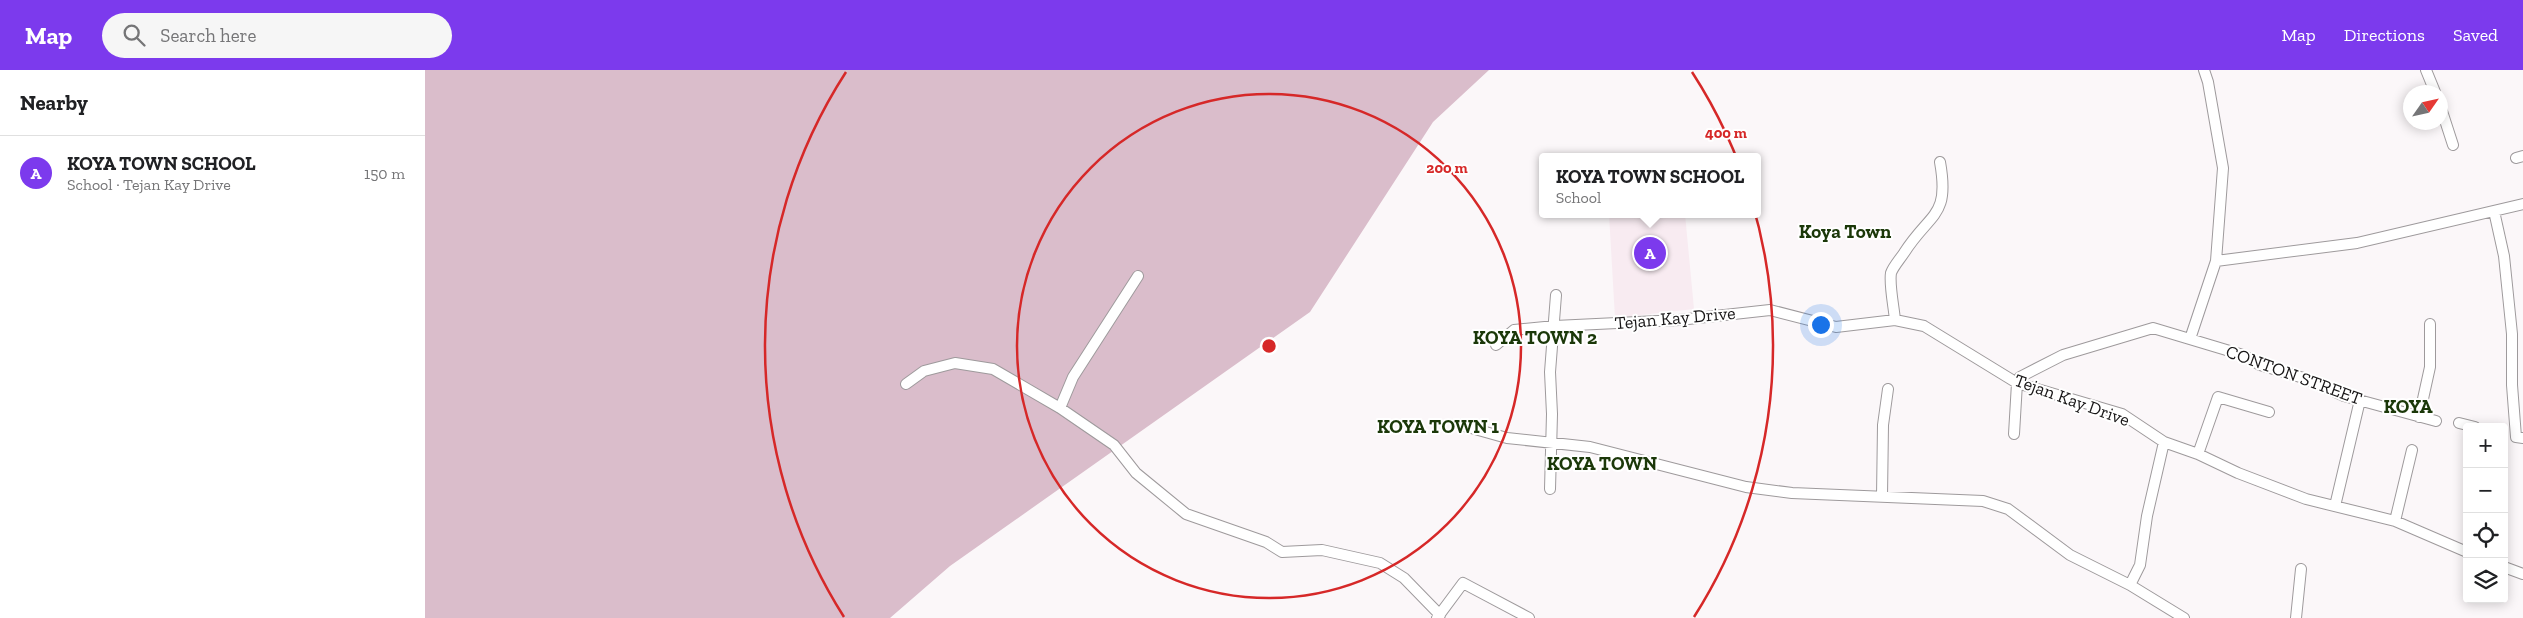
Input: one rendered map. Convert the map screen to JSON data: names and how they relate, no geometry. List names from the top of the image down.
{
  "streets": {
    "street": ["Tejan Kay Drive", "CONTON STREET"]
  },
  "crossings": [
    ["Tejan Kay Drive", "CONTON STREET"]
  ],
  "districts": [
    "Koya Town",
    "KOYA TOWN 2",
    "KOYA",
    "KOYA TOWN 1",
    "KOYA TOWN"
  ],
  "north": "top right",
  "page": {
    "header": "Map",
    "search": "Search here",
    "nav": ["Map", "Directions", "Saved"],
    "heading": "Nearby",
    "list": [
      {
        "mark": "A",
        "name": "KOYA TOWN SCHOOL",
        "note": "School · Tejan Kay Drive",
        "value": "150 m"
      }
    ],
    "popup": ["KOYA TOWN SCHOOL", "School"],
    "pins": "A",
    "map_buttons": ["+", "−"]
  },
  "rings": ["400 m", "200 m"]
}
